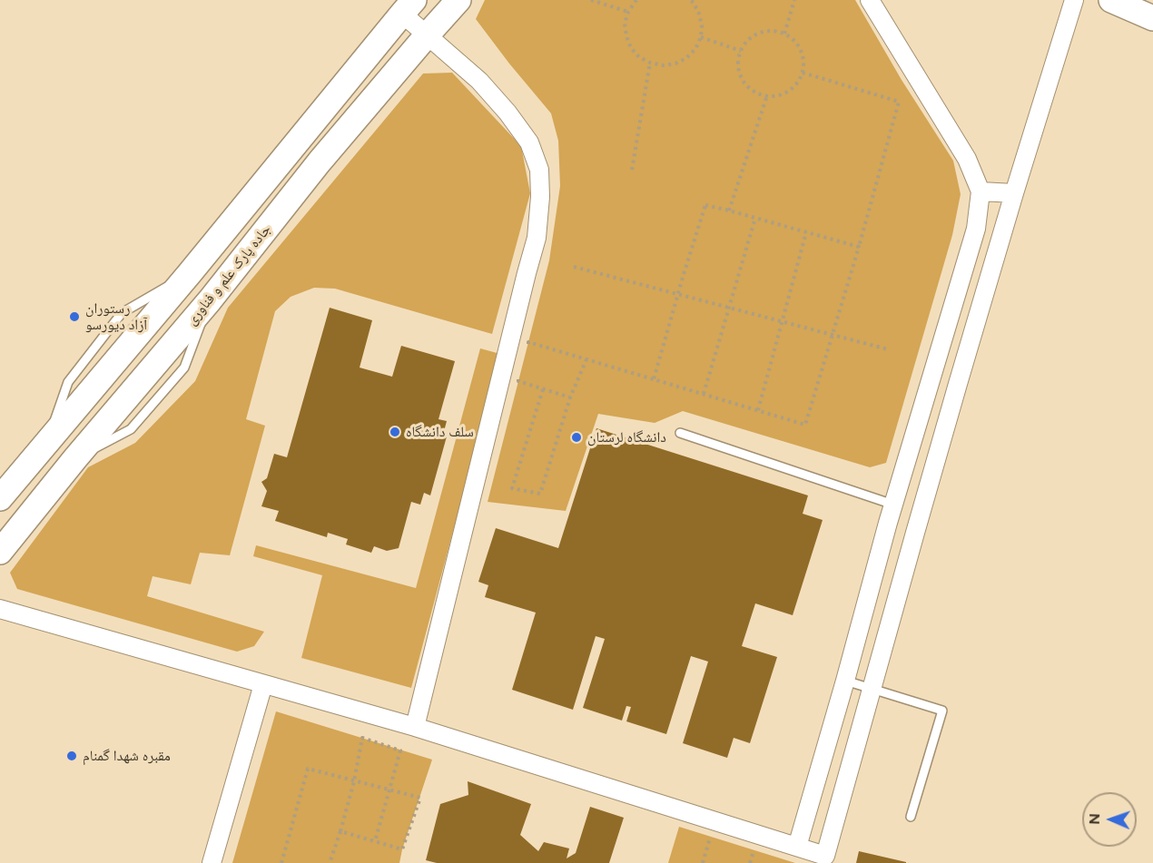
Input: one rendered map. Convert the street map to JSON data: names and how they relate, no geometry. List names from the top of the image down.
{
  "streets": {
    "street": ["جاده پارک علم و فناوری"]
  },
  "places": [
    "رستوران آزاد دیورسو",
    "سلف دانشگاه",
    "دانشگاه لرستان",
    "مقبره شهدا گمنام"
  ],
  "north": "left"
}
